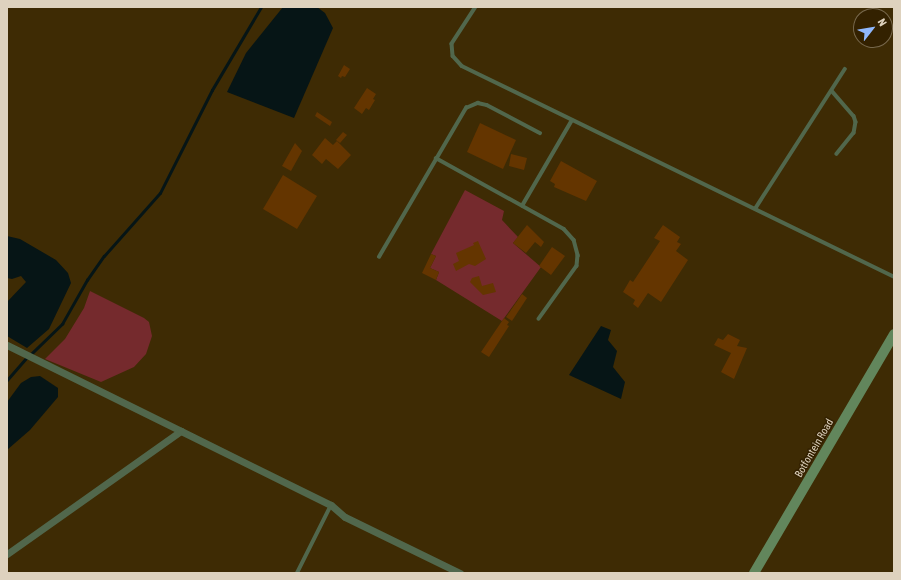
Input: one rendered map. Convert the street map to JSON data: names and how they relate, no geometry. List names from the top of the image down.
{
  "streets": {
    "main road": ["Botfontein Road"]
  },
  "north": "top right"
}
